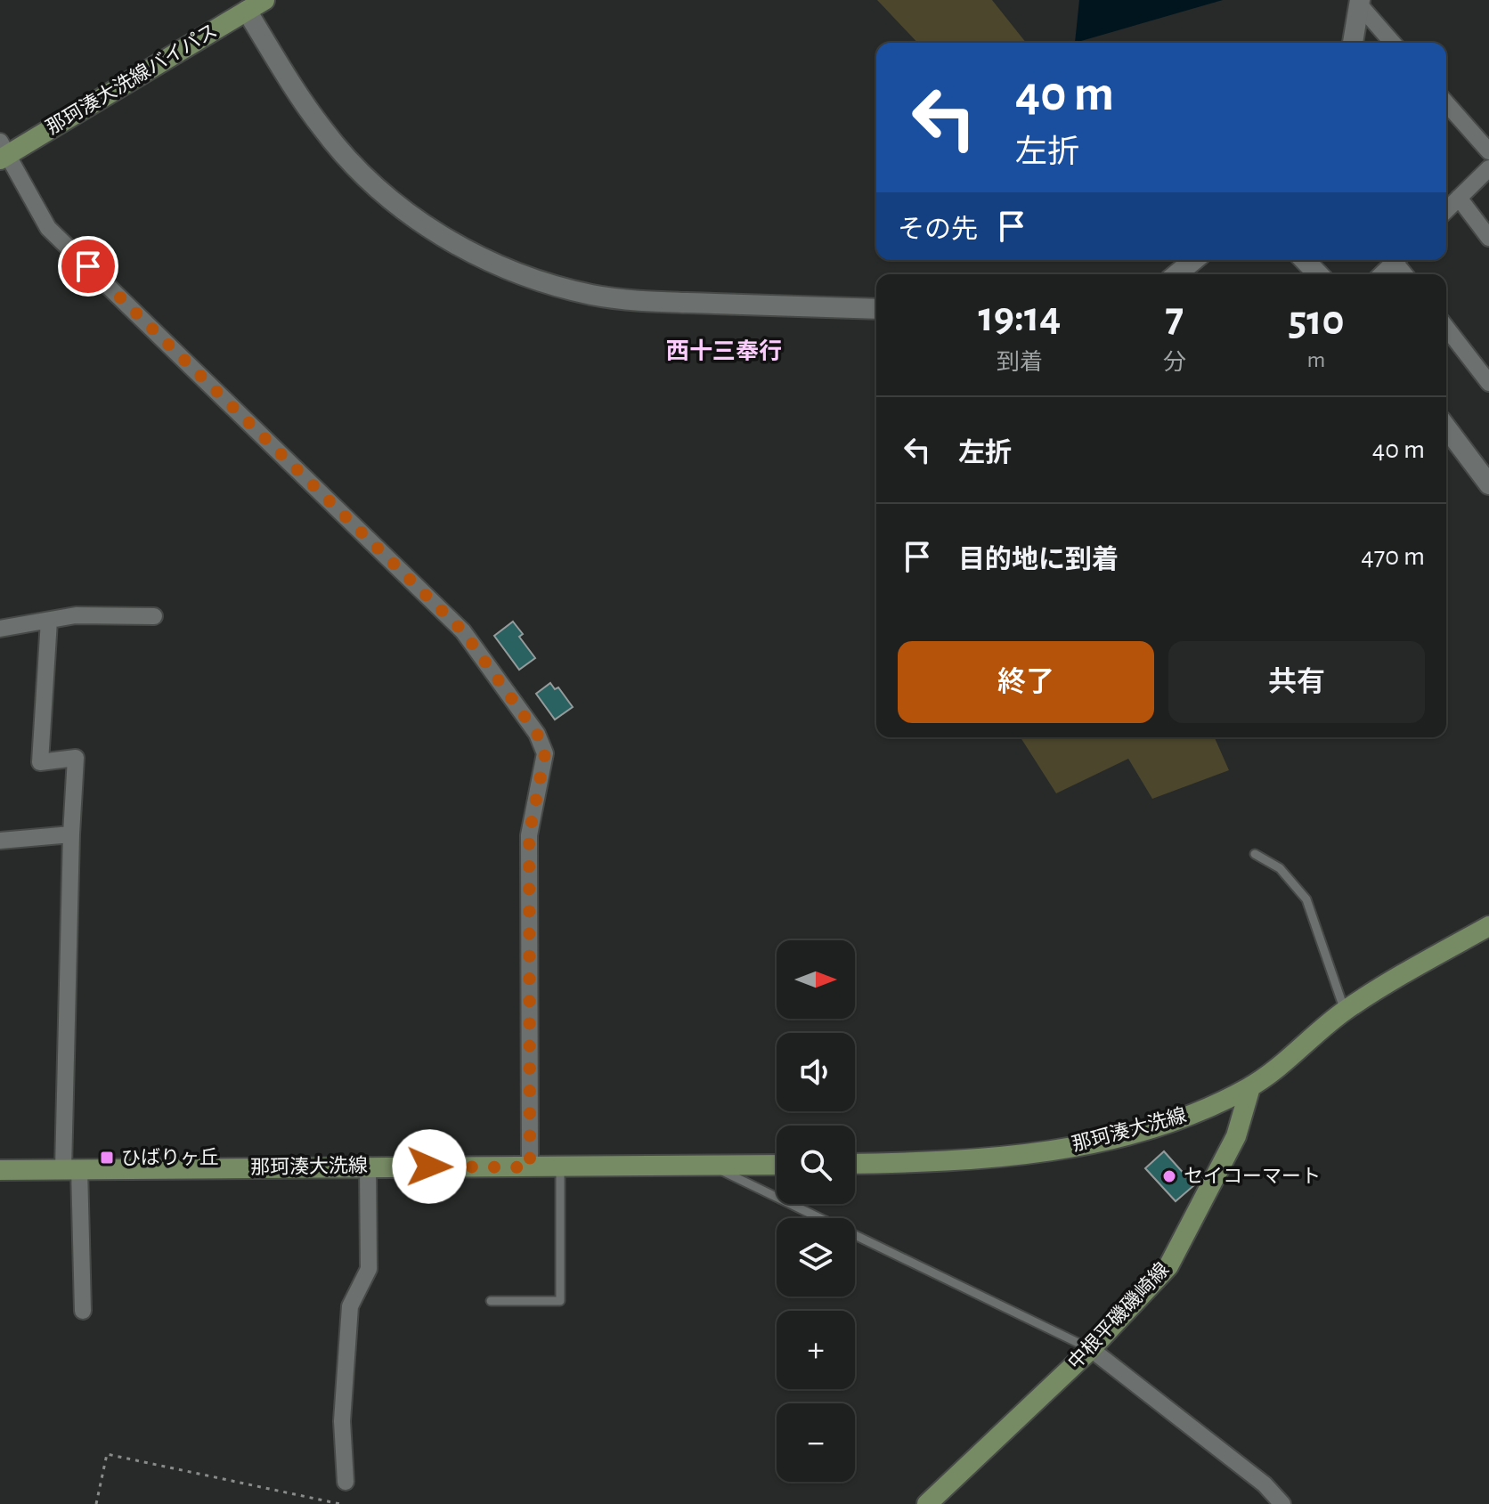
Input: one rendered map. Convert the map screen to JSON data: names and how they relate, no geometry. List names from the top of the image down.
{
  "streets": {
    "main road": ["那珂湊大洗線バイパス", "那珂湊大洗線", "中根平磯磯崎線"]
  },
  "crossings": [
    ["那珂湊大洗線", "中根平磯磯崎線"]
  ],
  "districts": ["西十三奉行"],
  "places": {
    "transit": ["ひばりヶ丘"],
    "other": ["セイコーマート"]
  },
  "north": "right",
  "page": {
    "turn": ["40 m", "左折"],
    "then": "その先",
    "eta": [
      "19:14",
      "到着",
      "7",
      "分",
      "510",
      "m"
    ],
    "list": [
      {
        "name": "左折",
        "value": "40 m"
      },
      {
        "name": "目的地に到着",
        "value": "470 m"
      }
    ],
    "buttons": ["終了", "共有"],
    "map_buttons": ["+", "−"]
  }
}
